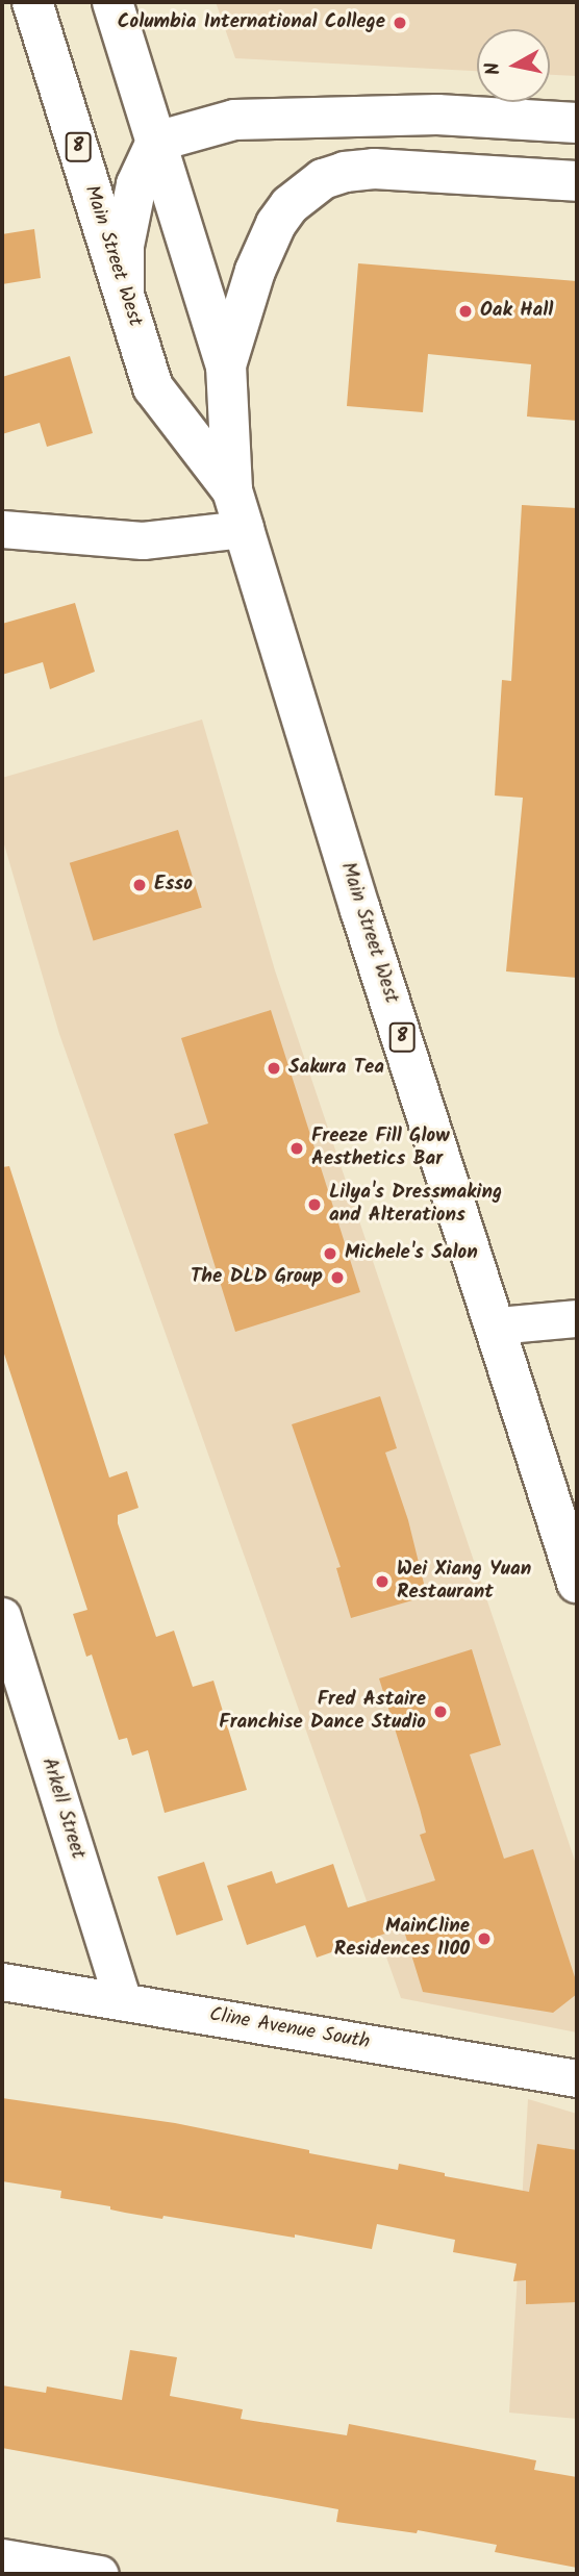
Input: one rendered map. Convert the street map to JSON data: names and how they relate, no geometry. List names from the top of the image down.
{
  "streets": {
    "main road": ["8", "Main Street West"],
    "street": ["Arkell Street", "Cline Avenue South"]
  },
  "crossings": [
    ["Arkell Street", "Cline Avenue South"]
  ],
  "places": [
    "Columbia International College",
    "Oak Hall",
    "Esso",
    "Sakura Tea",
    "Freeze Fill Glow Aesthetics Bar",
    "Lilya's Dressmaking and Alterations",
    "Michele's Salon",
    "The DLD Group",
    "Wei Xiang Yuan Restaurant",
    "Fred Astaire Franchise Dance Studio",
    "MainCline Residences 1100"
  ],
  "north": "left"
}
